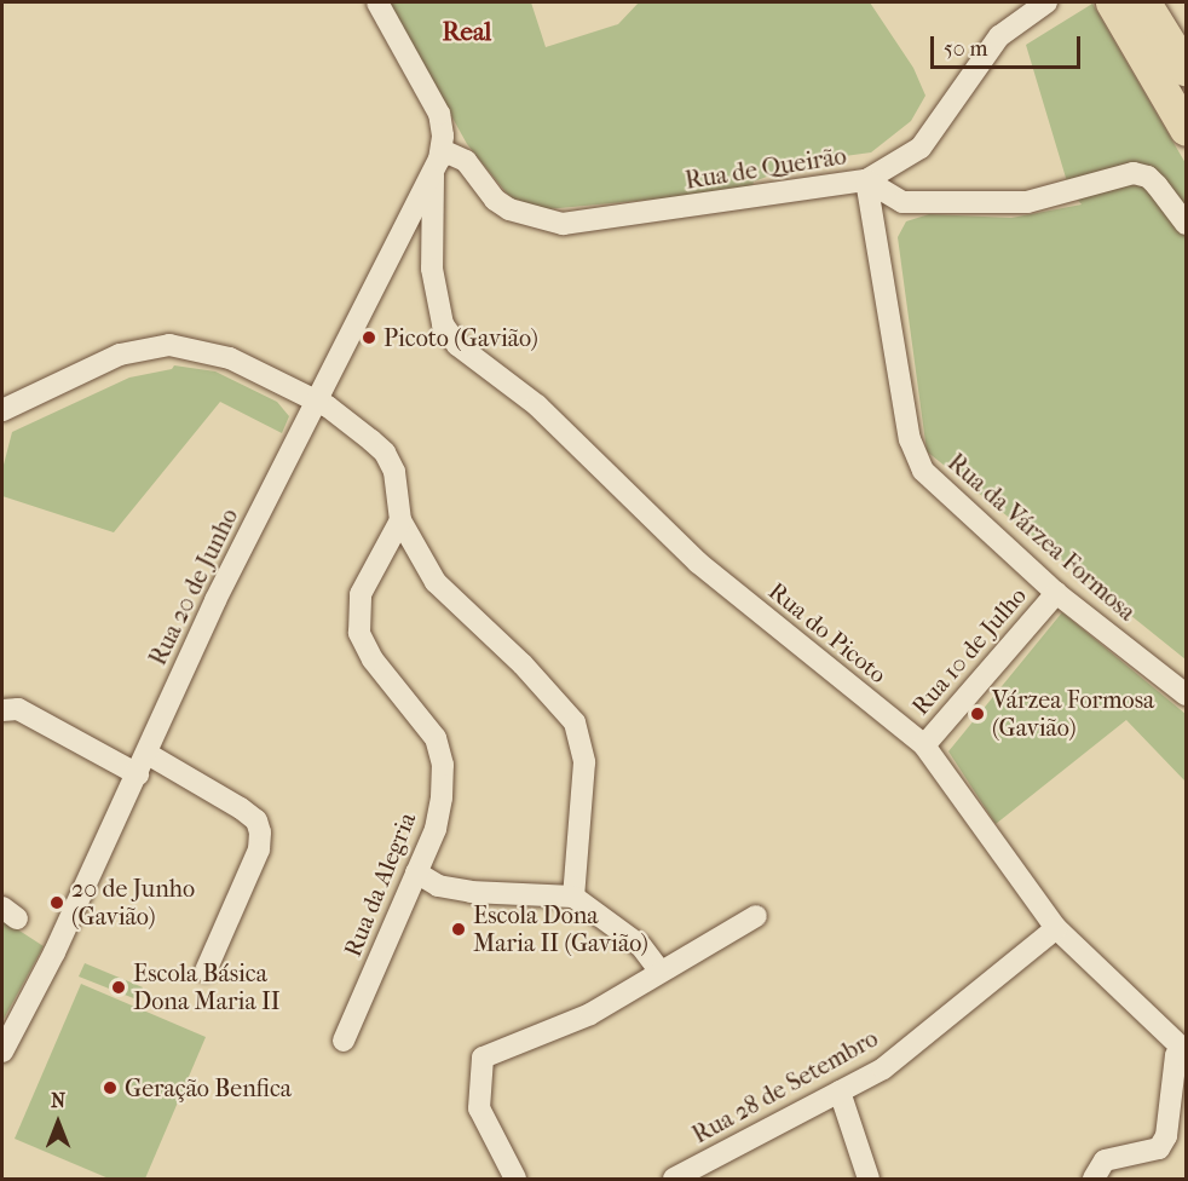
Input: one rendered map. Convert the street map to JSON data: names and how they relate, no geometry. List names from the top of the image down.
{
  "streets": {
    "street": [
      "Rua de Queirão",
      "Rua da Várzea Formosa",
      "Rua 20 de Junho",
      "Rua do Picoto",
      "Rua 10 de Julho",
      "Rua da Alegria",
      "Rua 28 de Setembro"
    ]
  },
  "crossings": [
    ["Rua de Queirão", "Rua da Várzea Formosa"],
    ["Rua de Queirão", "Rua 20 de Junho"],
    ["Rua da Várzea Formosa", "Rua 10 de Julho"],
    ["Rua 20 de Junho", "Rua do Picoto"],
    ["Rua do Picoto", "Rua 10 de Julho"],
    ["Rua do Picoto", "Rua 28 de Setembro"]
  ],
  "districts": ["Real"],
  "places": [
    "Picoto (Gavião)",
    "Várzea Formosa (Gavião)",
    "20 de Junho (Gavião)",
    "Escola Dona Maria II (Gavião)",
    "Escola Básica Dona Maria II",
    "Geração Benfica"
  ],
  "scale_bar": "50 m",
  "north": "top"
}
